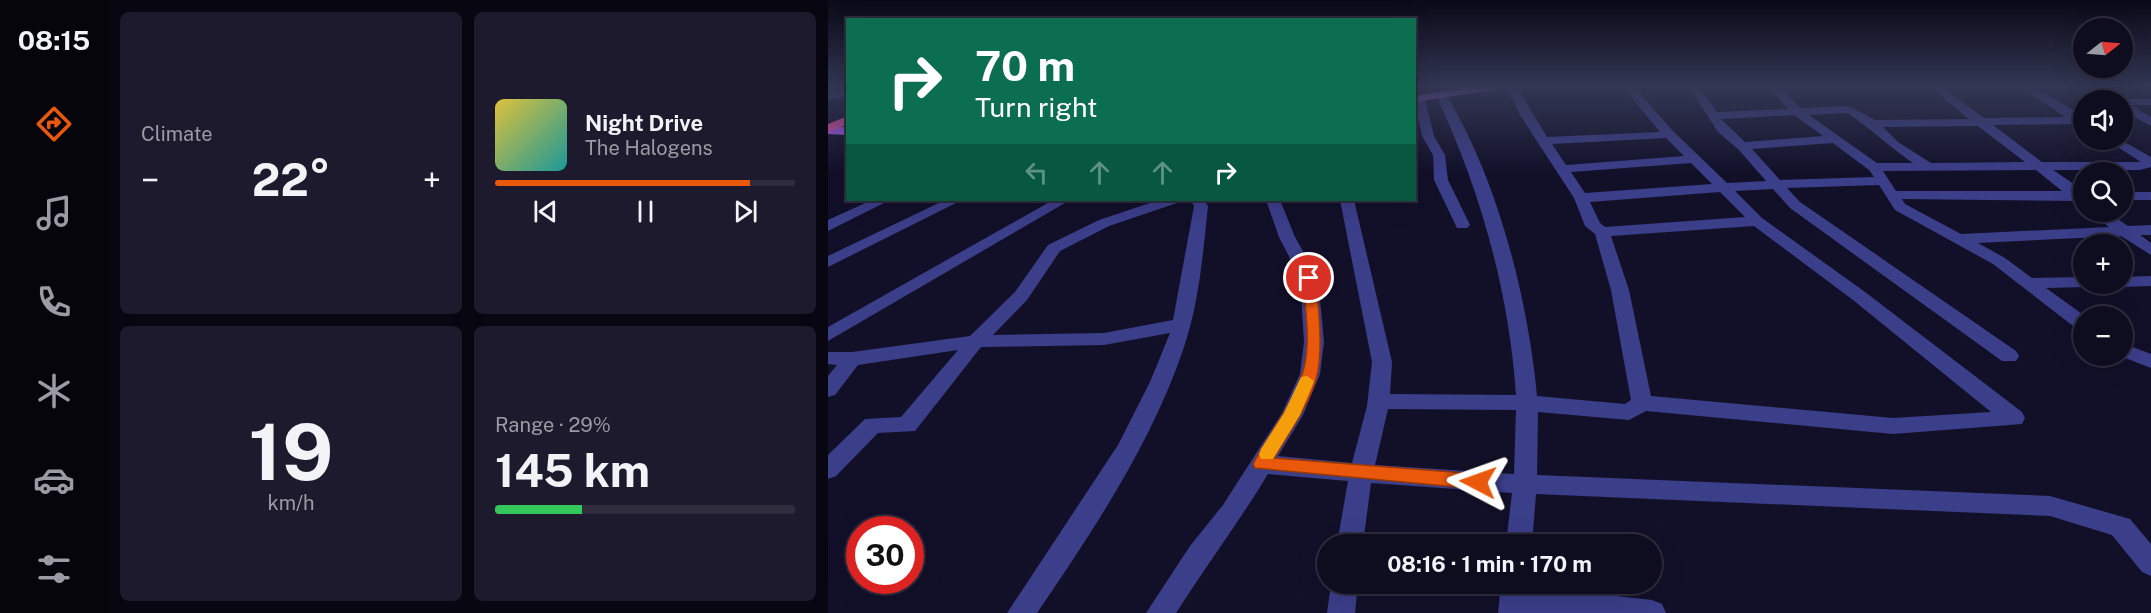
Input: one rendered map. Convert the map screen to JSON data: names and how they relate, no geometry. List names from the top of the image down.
{
  "north": "right",
  "page": {
    "tabs": "08:15",
    "tile": [
      "Climate",
      ["19", "km/h"],
      ["Range · 29%", "145 km"]
    ],
    "map_buttons": ["+", "−"],
    "turn": ["70 m", "Turn right"],
    "song": ["Night Drive", "The Halogens"],
    "heat": ["−", "22°", "+"],
    "limit": "30",
    "trip": "08:16 · 1 min · 170 m"
  }
}
